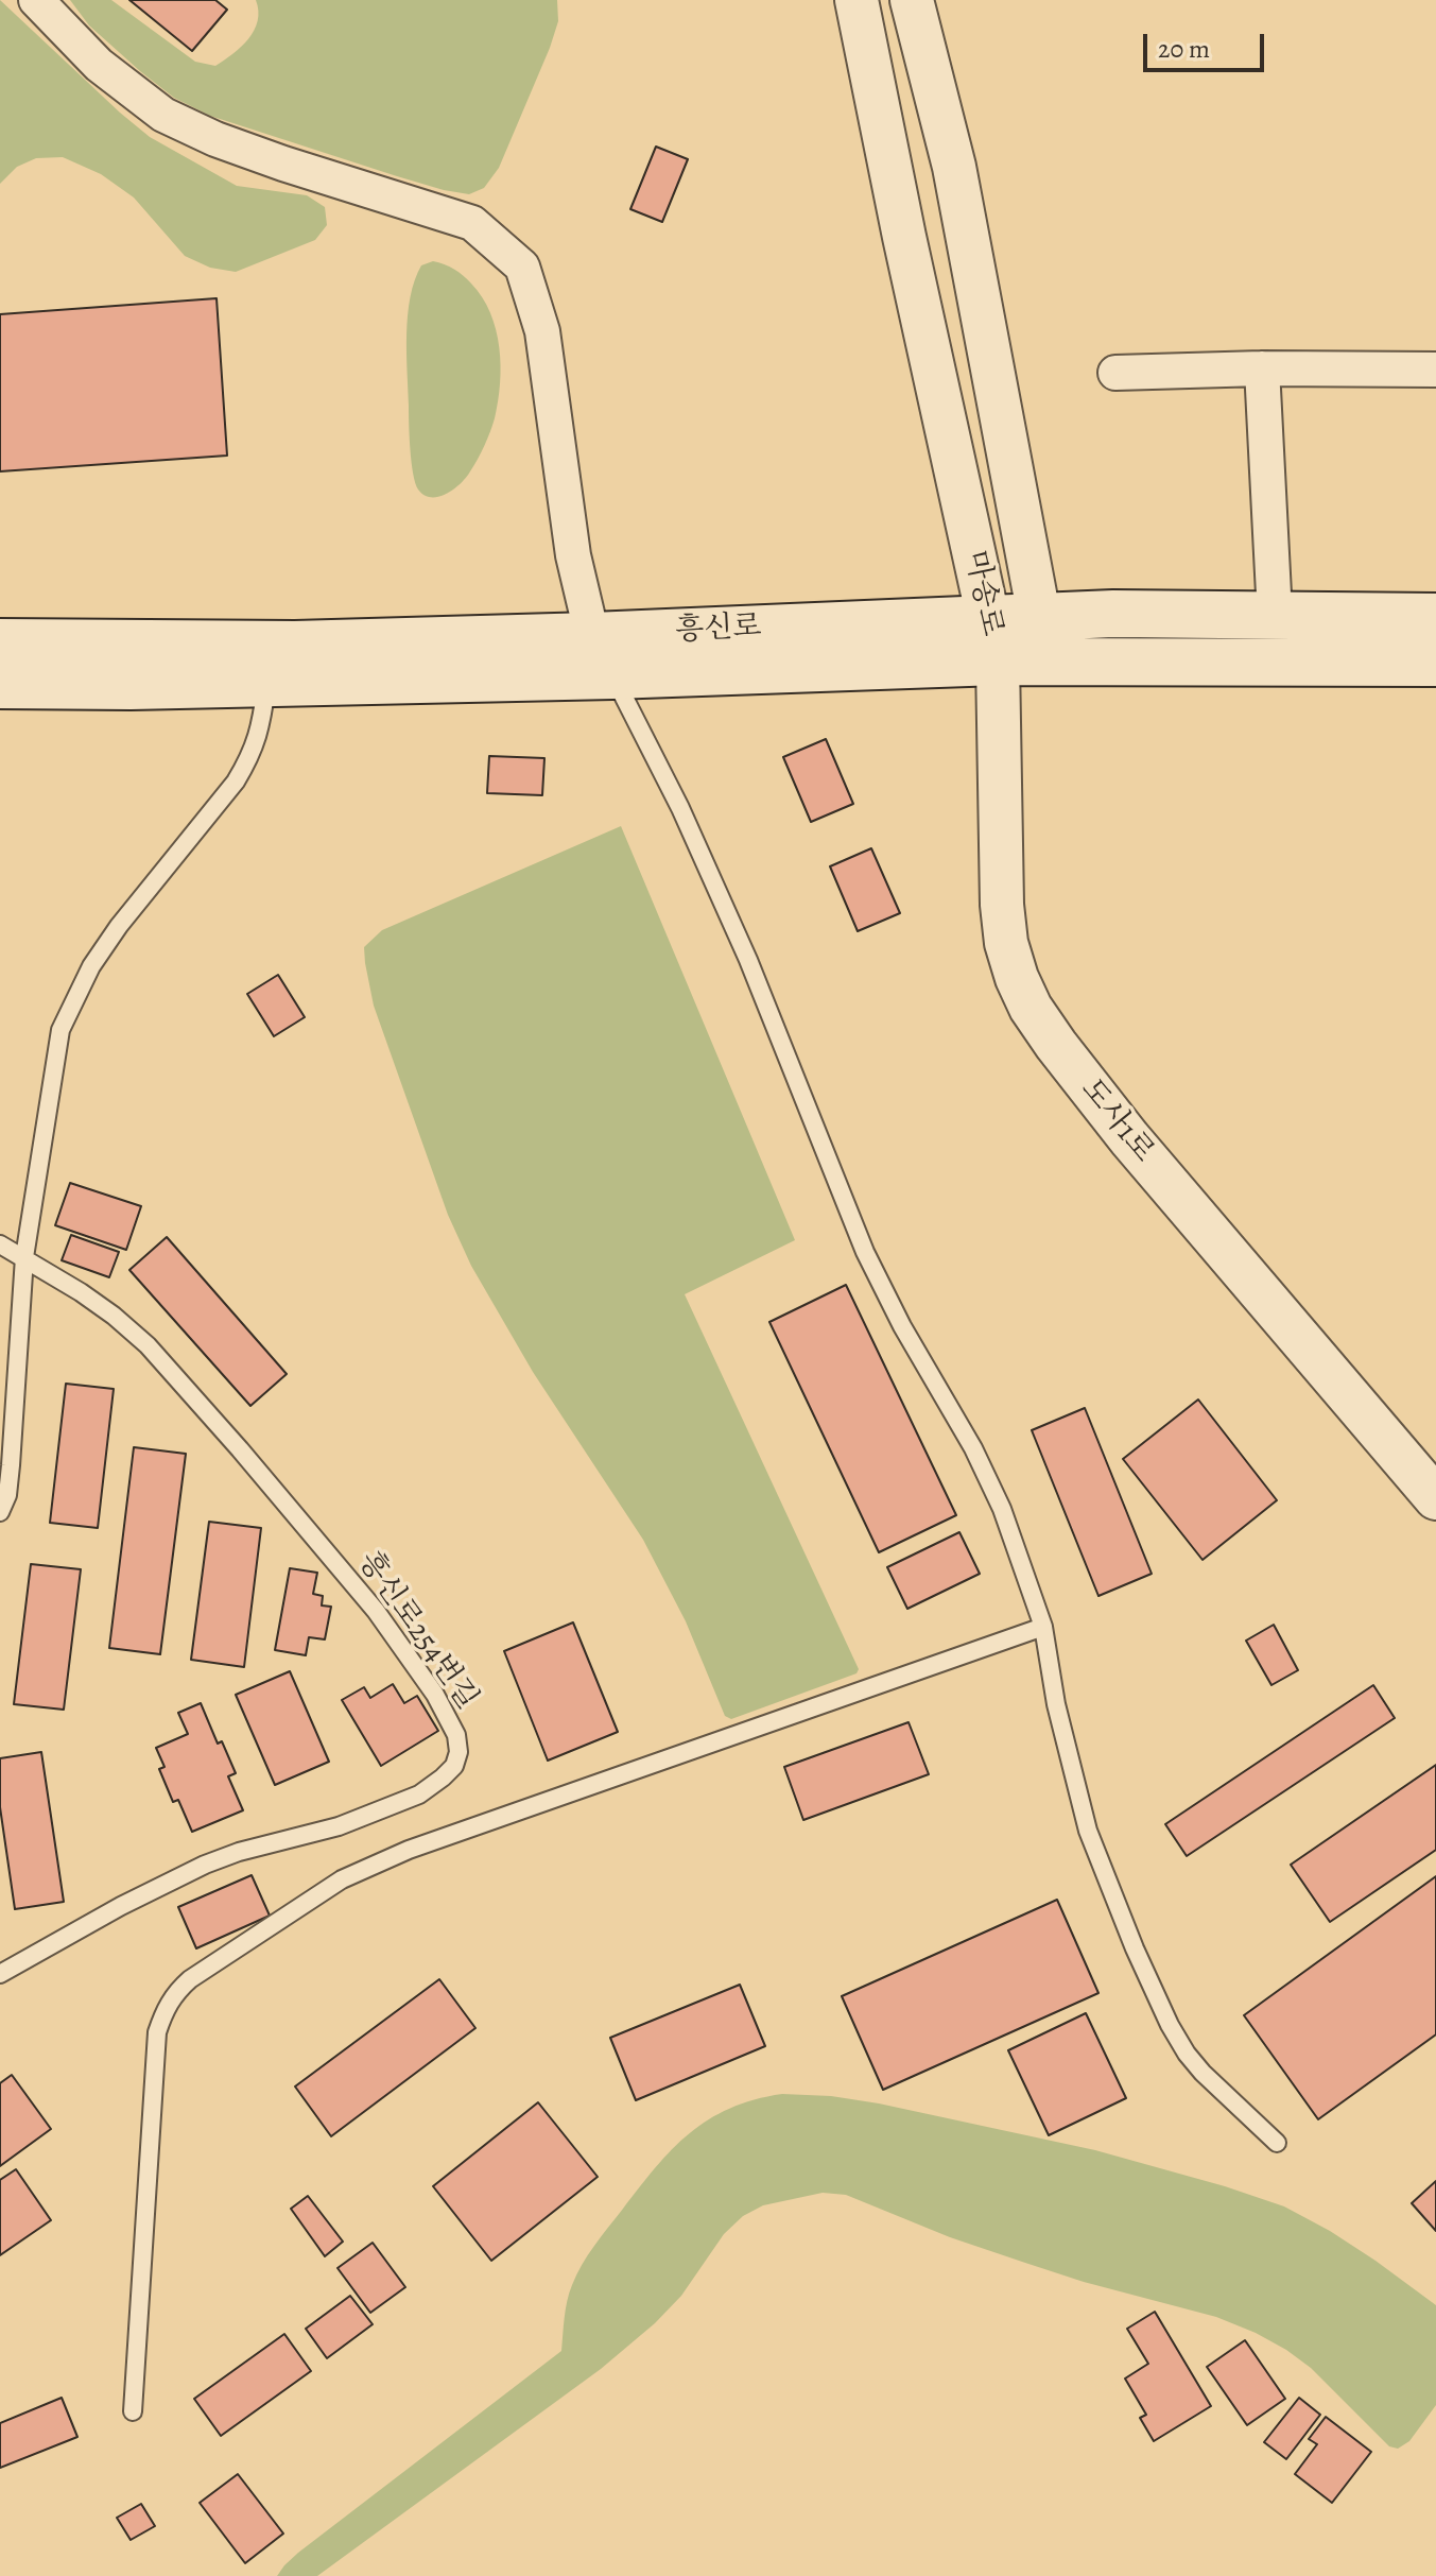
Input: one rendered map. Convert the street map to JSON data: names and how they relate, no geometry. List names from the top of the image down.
{
  "streets": {
    "main road": ["흥신로"],
    "street": ["마송로", "도사1로"],
    "lane": ["흥신로254번길"]
  },
  "crossings": [
    ["마송로", "흥신로"],
    ["마송로", "도사1로"],
    ["흥신로", "도사1로"]
  ],
  "scale_bar": "20 m"
}
